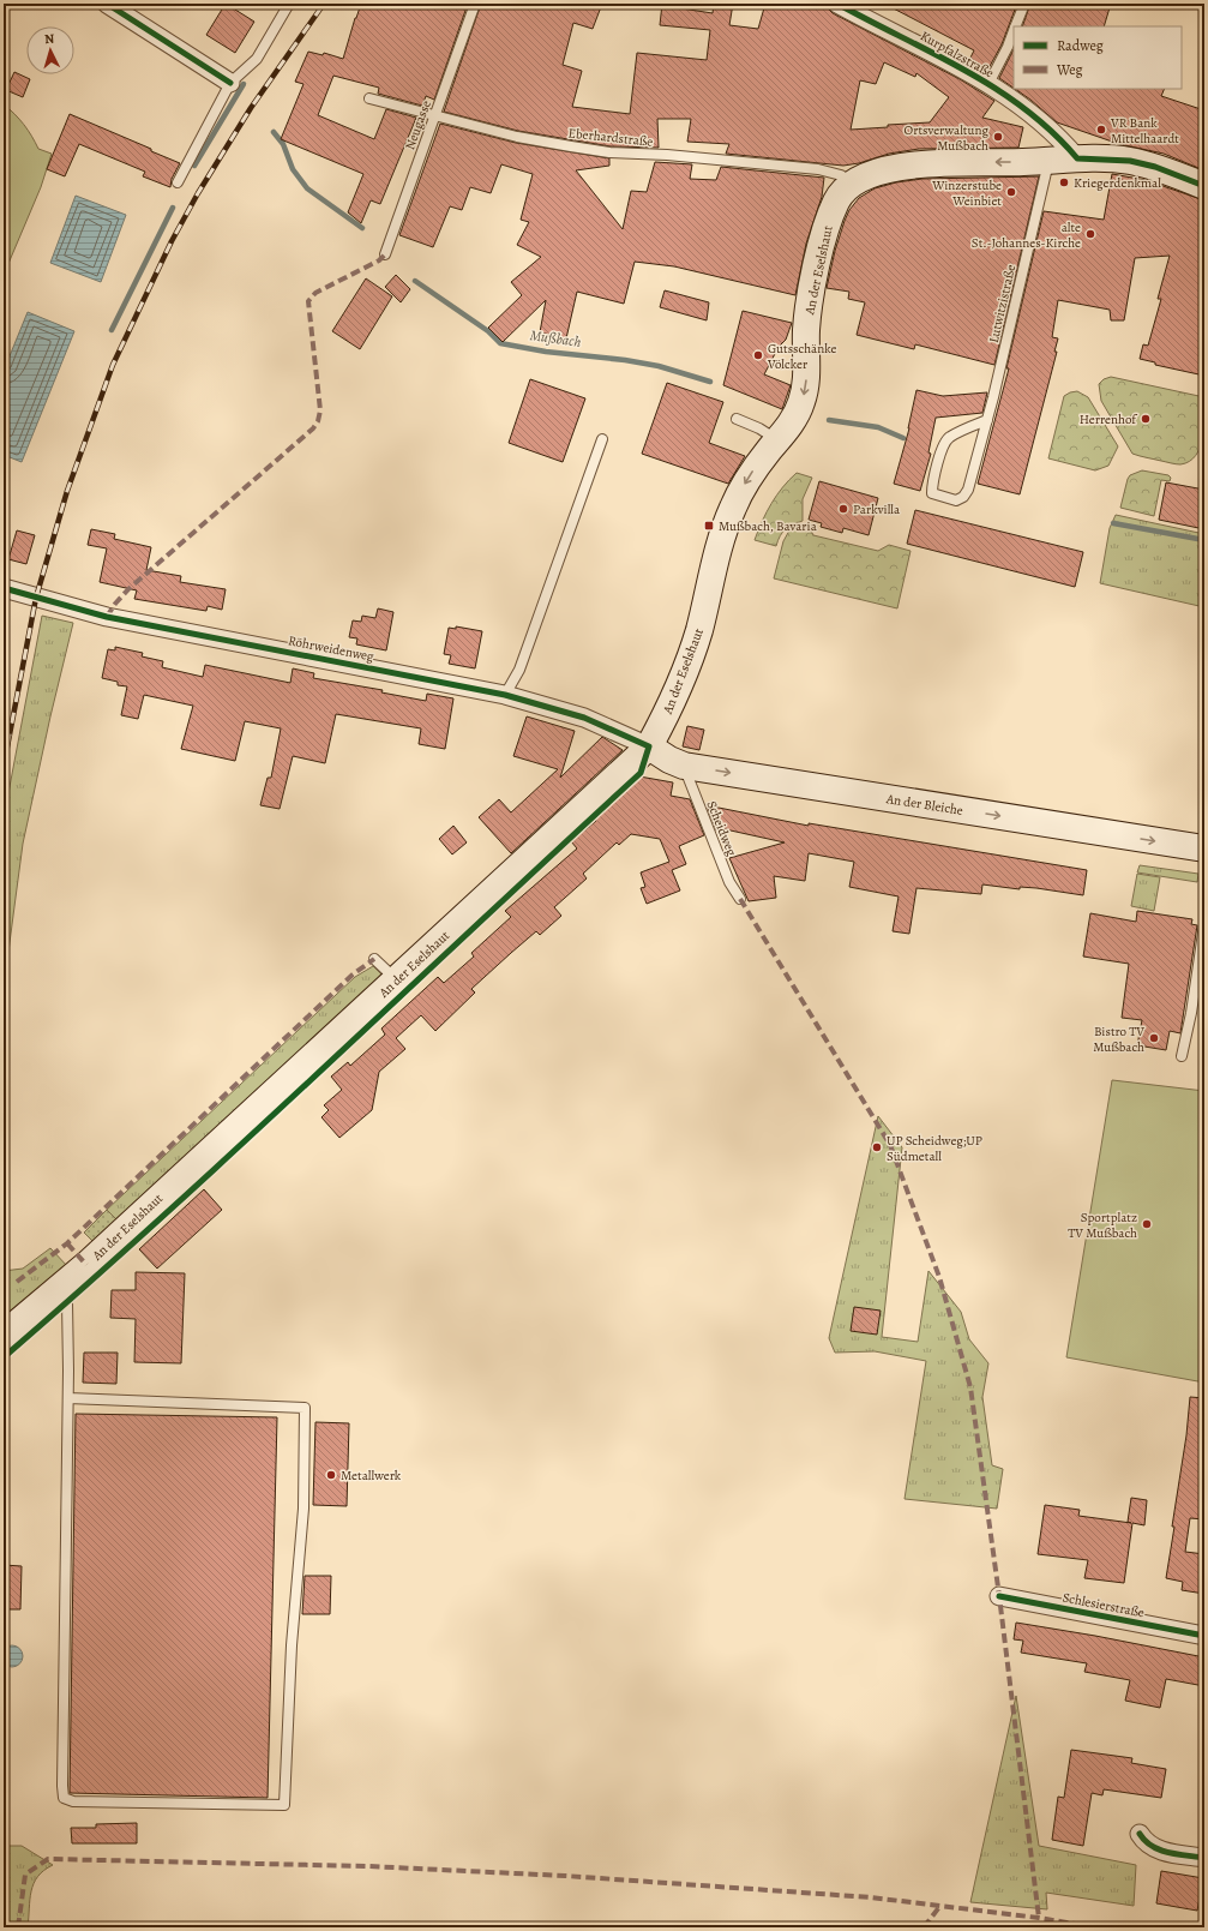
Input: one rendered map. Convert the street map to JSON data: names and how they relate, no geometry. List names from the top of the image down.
{
  "streets": {
    "main road": ["An der Eselshaut", "An der Bleiche"],
    "street": ["Kurpfalzstraße", "Röhrweidenweg", "Schlesierstraße"],
    "lane": [
      "Neugasse",
      "Eberhardstraße",
      "Lutwitzistraße",
      "Scheidweg"
    ]
  },
  "crossings": [
    ["Kurpfalzstraße", "An der Eselshaut"],
    ["Neugasse", "Eberhardstraße"],
    ["Eberhardstraße", "An der Eselshaut"],
    ["An der Eselshaut", "Lutwitzistraße"],
    ["An der Eselshaut", "Röhrweidenweg"],
    ["An der Eselshaut", "An der Bleiche"],
    ["Röhrweidenweg", "An der Bleiche"],
    ["An der Bleiche", "Scheidweg"]
  ],
  "one_way": ["An der Eselshaut", "An der Bleiche"],
  "water": ["Mußbach"],
  "places": {
    "other": [
      "VR Bank Mittelhaardt",
      "Ortsverwaltung Mußbach",
      "Kriegerdenkmal",
      "Winzerstube Weinbiet",
      "alte St.-Johannes-Kirche",
      "Gutsschänke Völcker",
      "Herrenhof",
      "Parkvilla",
      "Bistro TV Mußbach",
      "UP Scheidweg;UP Südmetall",
      "Sportplatz TV Mußbach",
      "Metallwerk"
    ],
    "transit": ["Mußbach, Bavaria"]
  },
  "legend": ["Radweg", "Weg"],
  "north": "top"
}
